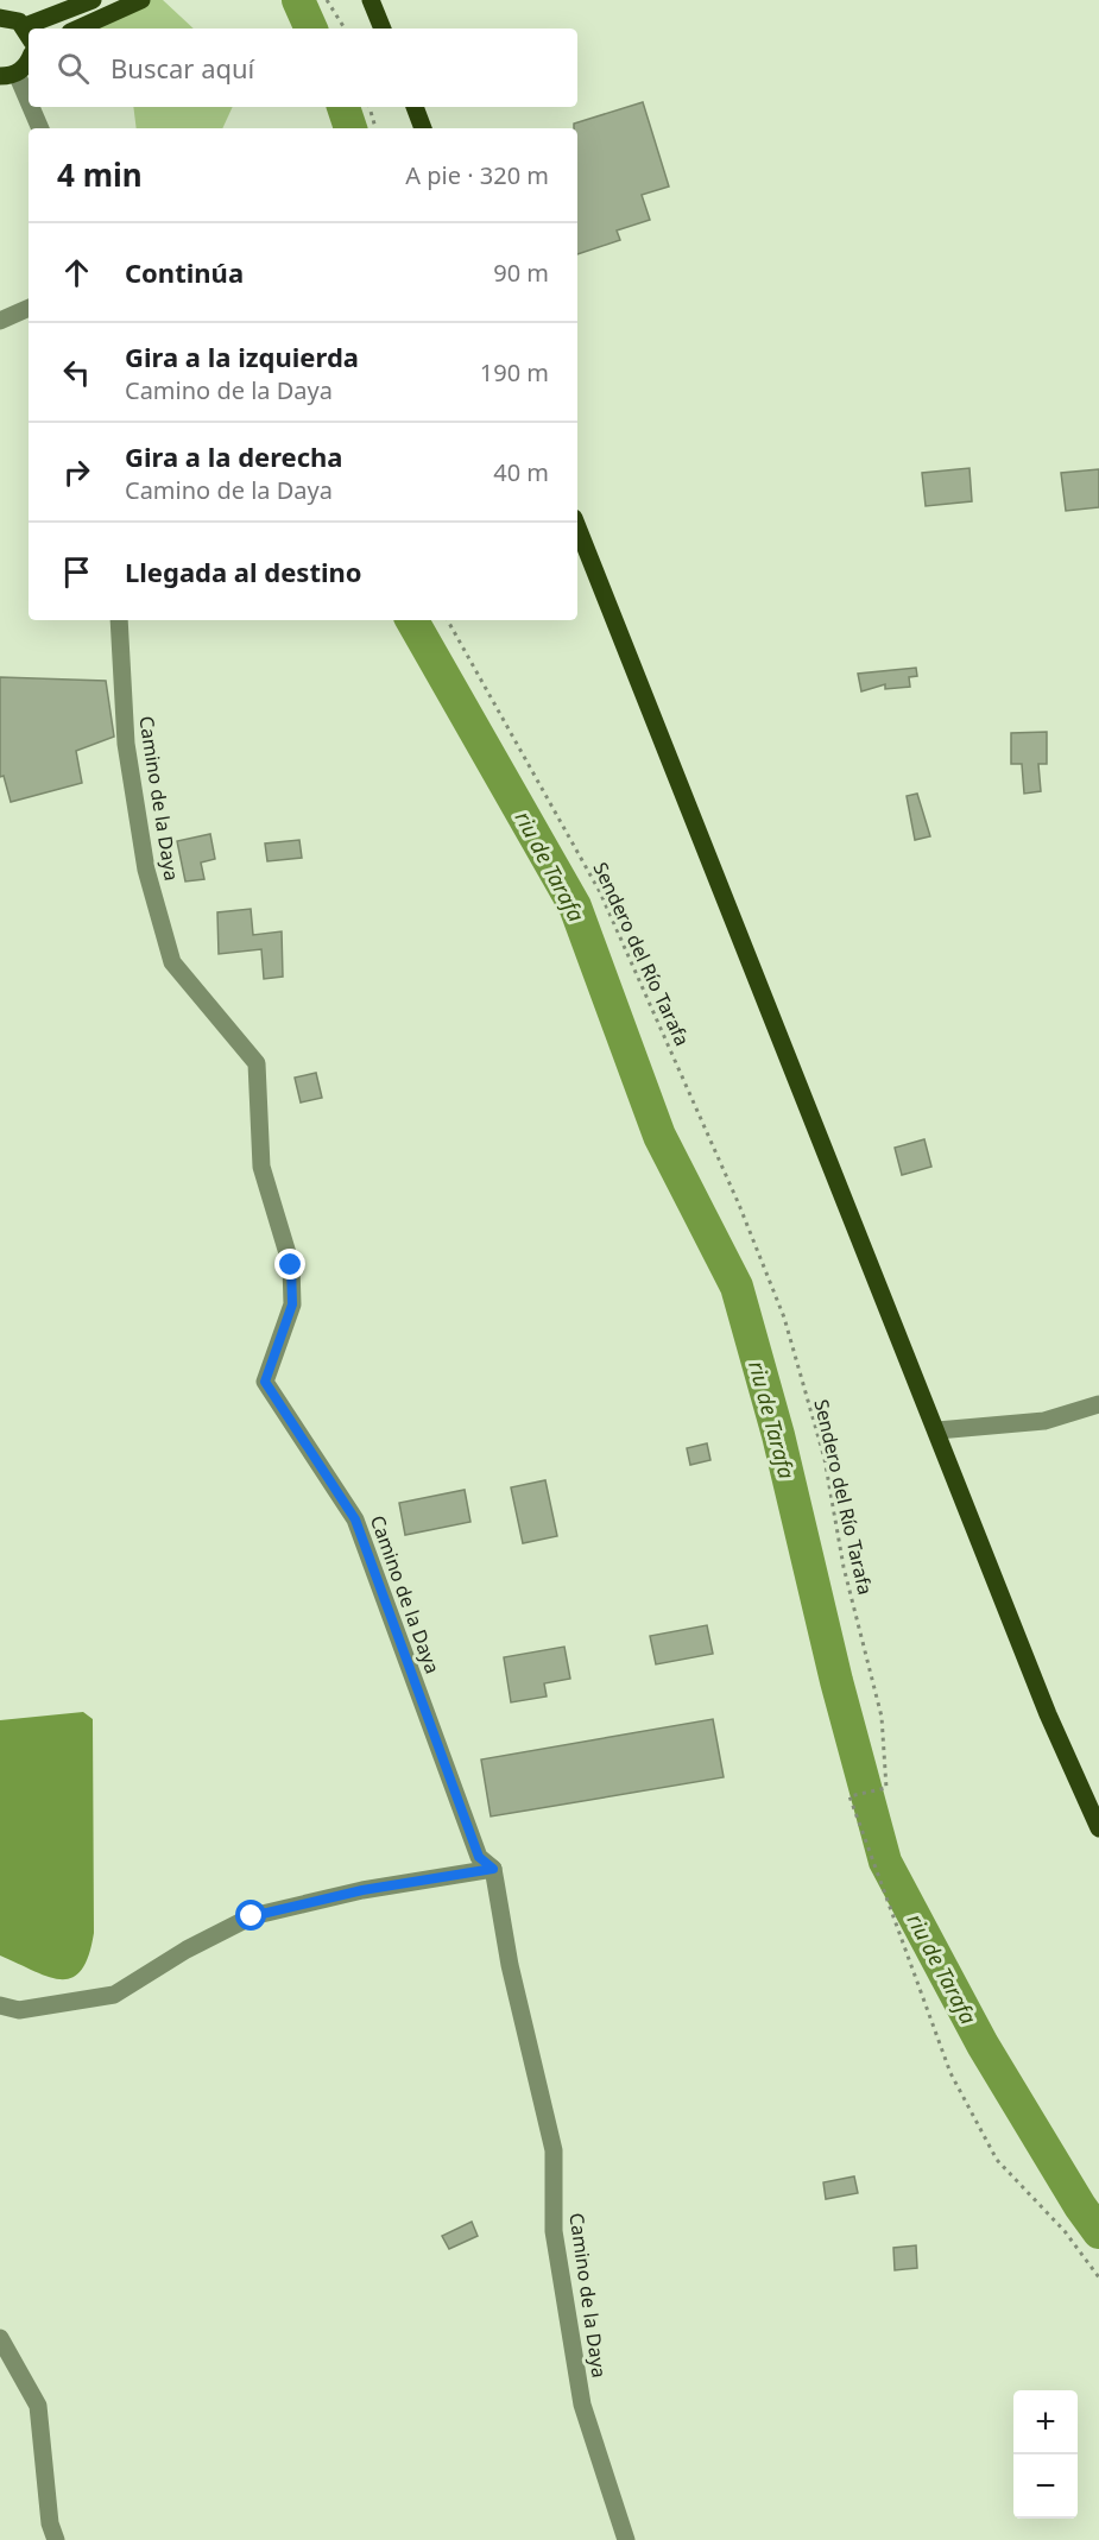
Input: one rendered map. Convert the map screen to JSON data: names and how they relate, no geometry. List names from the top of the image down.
{
  "streets": {
    "street": ["Camino de la Daya"],
    "path": ["Sendero del Río Tarafa"]
  },
  "water": ["riu de Tarafa"],
  "page": {
    "search": "Buscar aquí",
    "heading": ["4 min", "A pie · 320 m"],
    "list": [
      ["Continúa", "90 m"],
      ["Gira a la izquierda", "Camino de la Daya", "190 m"],
      ["Gira a la derecha", "Camino de la Daya", "40 m"],
      "Llegada al destino"
    ],
    "map_buttons": ["+", "−"]
  }
}
